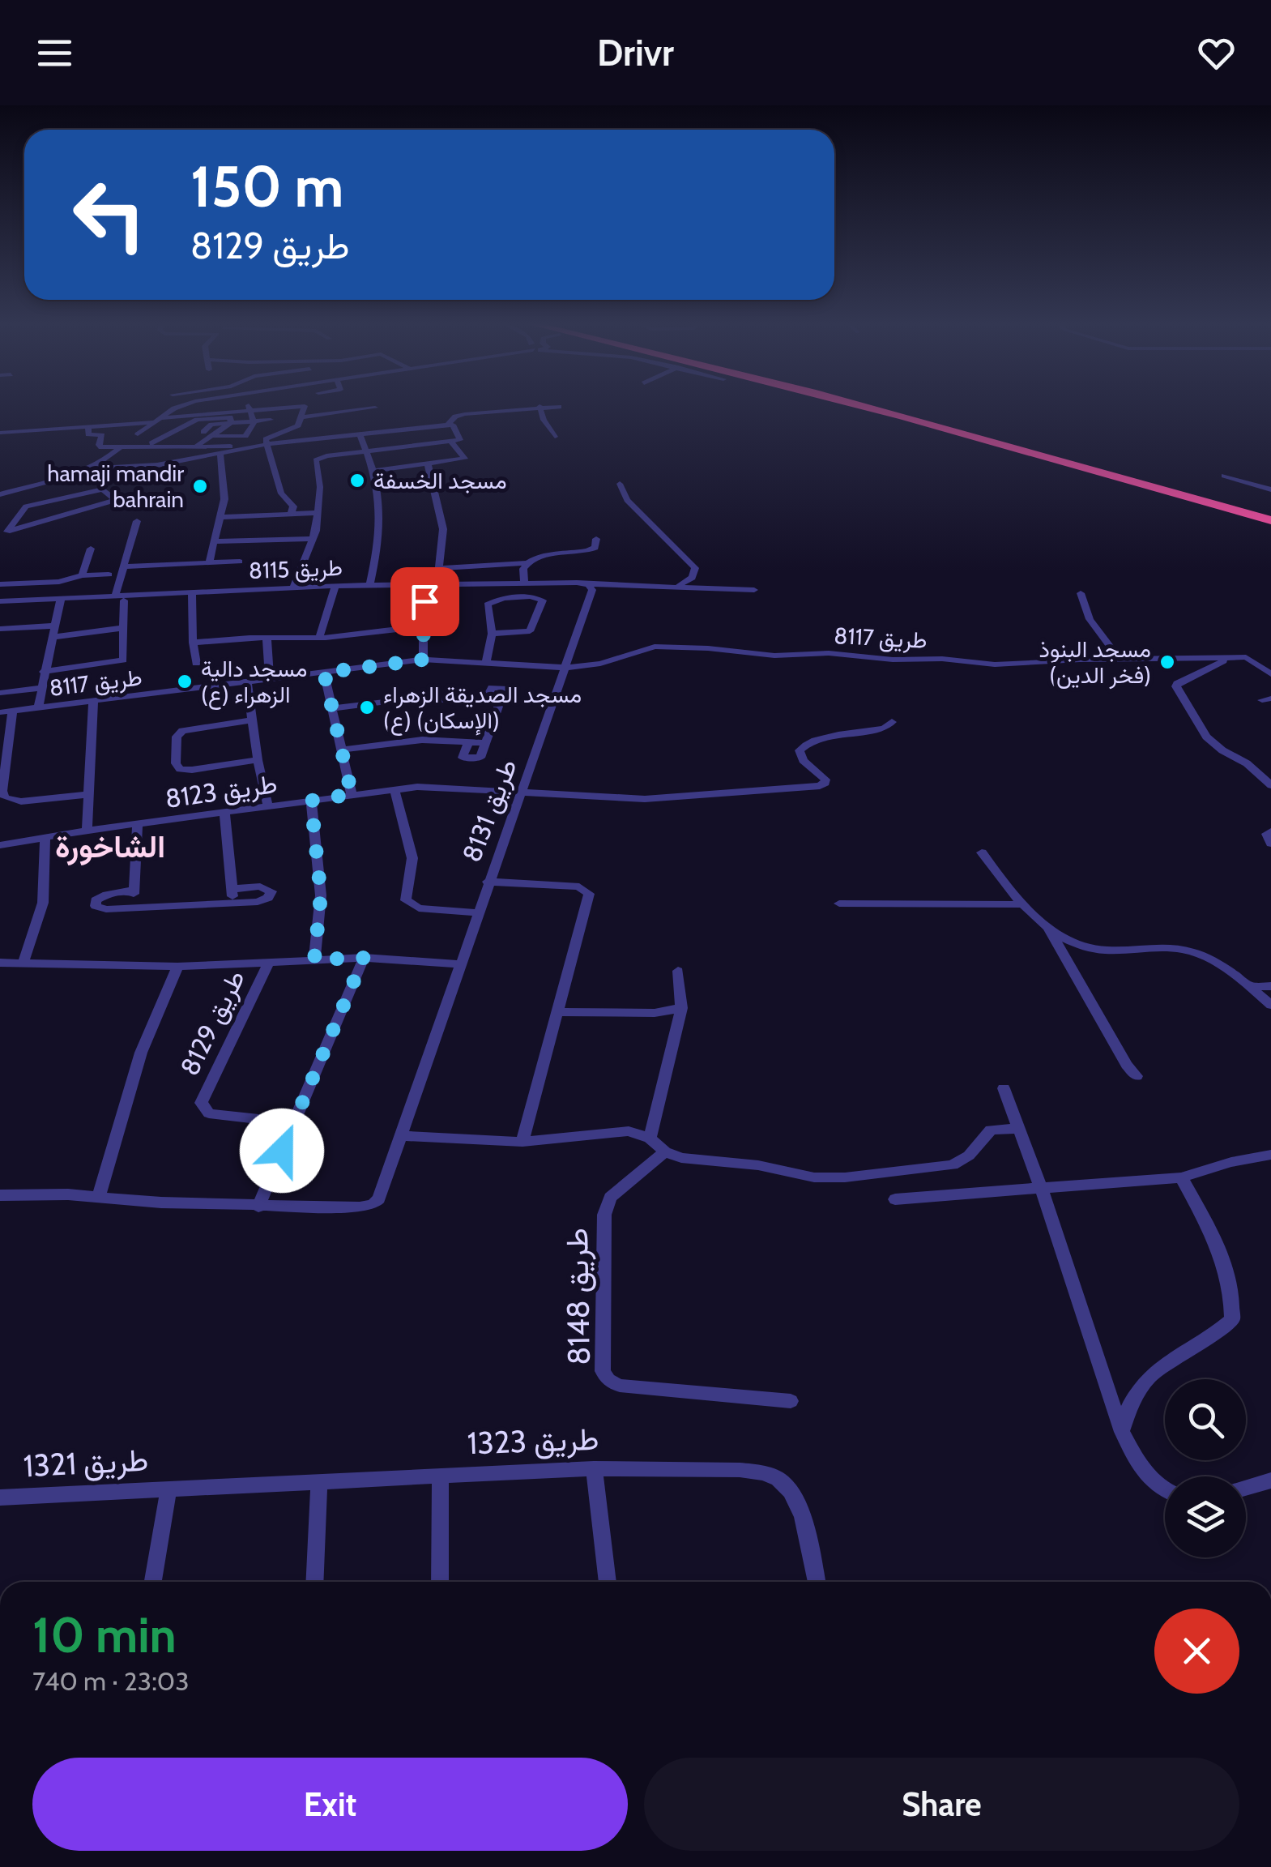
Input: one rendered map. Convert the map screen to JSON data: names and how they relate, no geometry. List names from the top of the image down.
{
  "streets": {
    "street": [
      "طريق 8115",
      "طريق 8117",
      "طريق 8123",
      "طريق 8131",
      "طريق 8129",
      "طريق 8148",
      "طريق 1323",
      "طريق 1321"
    ]
  },
  "crossings": [
    ["طريق 8115", "طريق 8131"],
    ["طريق 8117", "طريق 8131"],
    ["طريق 8123", "طريق 8131"],
    ["طريق 8123", "طريق 8129"],
    ["طريق 8131", "طريق 8129"],
    ["طريق 1323", "طريق 1321"]
  ],
  "districts": ["الشاخورة"],
  "places": [
    "مسجد الخسفة",
    "hamaji mandir bahrain",
    "مسجد البنوذ (فخر الدين)",
    "مسجد دالية الزهراء (ع)",
    "مسجد الصديقة الزهراء (ع) (الإسكان)"
  ],
  "page": {
    "header": "Drivr",
    "turn": ["150 m", "طريق 8129"],
    "heading": ["10 min", "740 m · 23:03"],
    "buttons": ["Exit", "Share"]
  }
}
